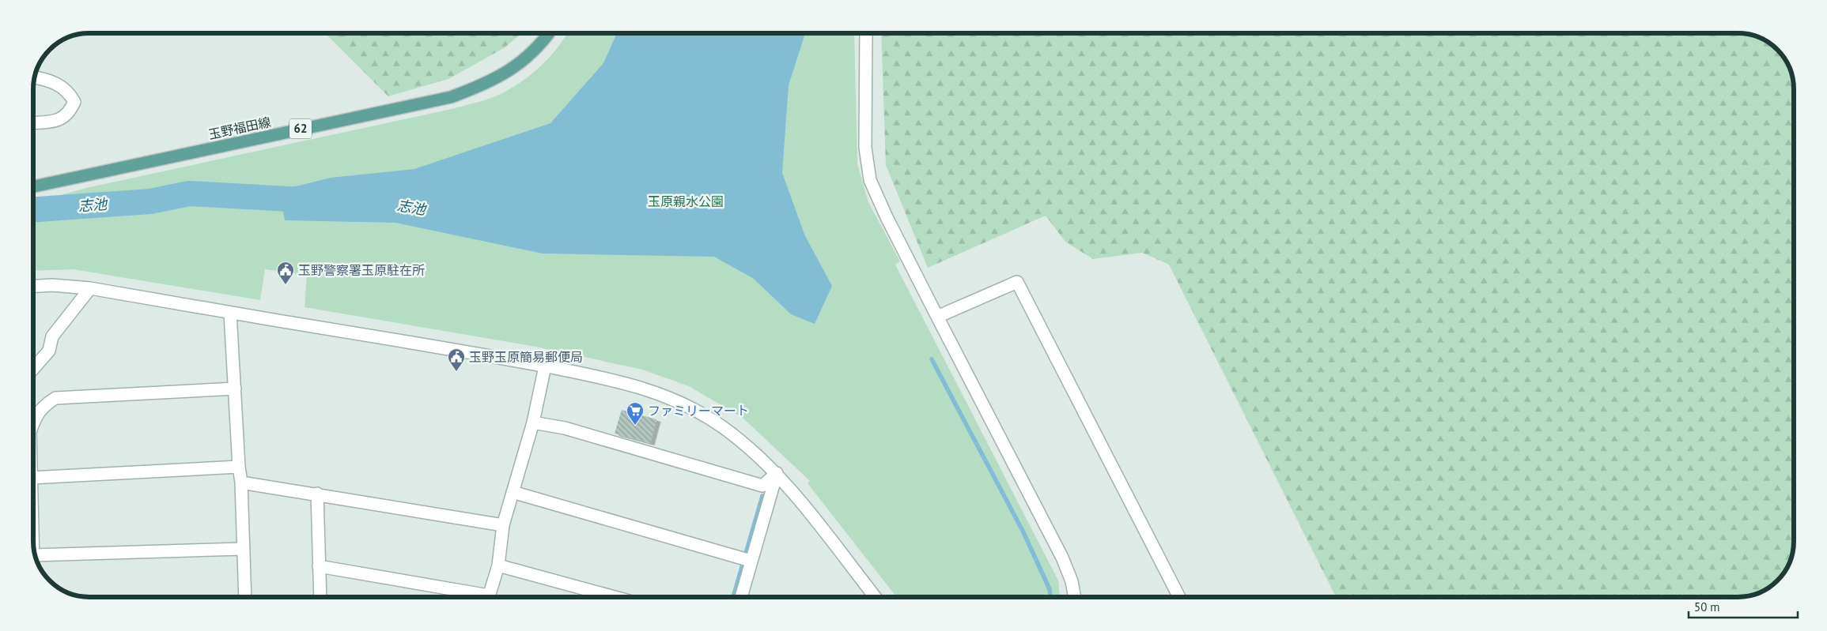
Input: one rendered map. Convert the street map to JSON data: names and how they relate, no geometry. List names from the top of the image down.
{
  "streets": {
    "main road": ["玉野福田線", "62"]
  },
  "water": ["志池"],
  "parks": ["玉原親水公園"],
  "places": {
    "public building": ["玉野警察署玉原駐在所", "玉野玉原簡易郵便局"],
    "supermarket": ["ファミリーマート"]
  },
  "scale_bar": "50 m"
}
